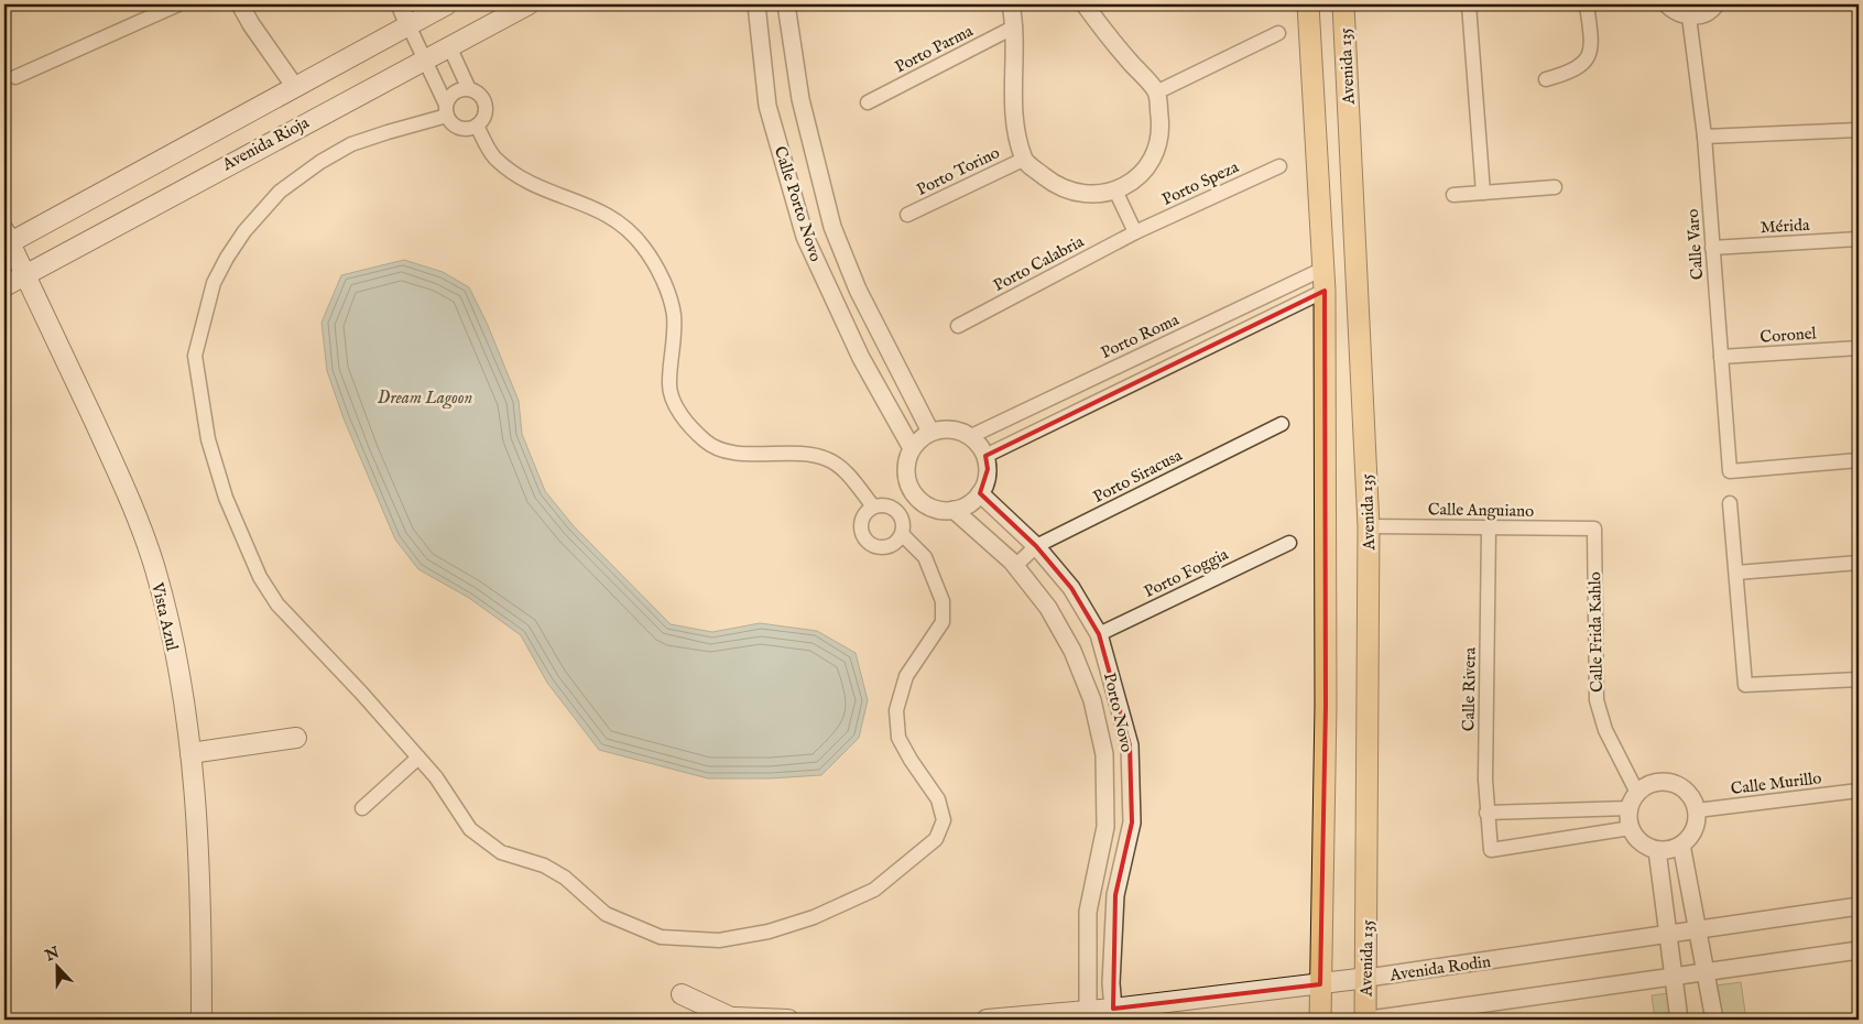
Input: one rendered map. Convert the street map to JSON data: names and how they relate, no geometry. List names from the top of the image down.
{
  "streets": {
    "main road": [
      "Avenida 135",
      "Avenida Rioja",
      "Vista Azul",
      "Avenida Rodin"
    ],
    "street": [
      "Porto Parma",
      "Porto Torino",
      "Porto Speza",
      "Calle Porto Novo",
      "Mérida",
      "Calle Varo",
      "Porto Calabria",
      "Coronel",
      "Porto Roma",
      "Porto Siracusa",
      "Calle Anguiano",
      "Porto Foggia",
      "Calle Frida Kahlo",
      "Calle Rivera",
      "Porto Novo",
      "Calle Murillo"
    ]
  },
  "crossings": [
    ["Avenida 135", "Calle Anguiano"],
    ["Avenida 135", "Avenida Rodin"],
    ["Avenida Rioja", "Vista Azul"],
    ["Porto Speza", "Porto Calabria"],
    ["Calle Porto Novo", "Porto Roma"],
    ["Calle Porto Novo", "Porto Novo"],
    ["Mérida", "Calle Varo"],
    ["Calle Varo", "Coronel"],
    ["Porto Roma", "Porto Novo"],
    ["Porto Siracusa", "Porto Novo"],
    ["Calle Anguiano", "Calle Frida Kahlo"],
    ["Calle Anguiano", "Calle Rivera"],
    ["Porto Foggia", "Porto Novo"],
    ["Calle Frida Kahlo", "Calle Rivera"],
    ["Calle Frida Kahlo", "Calle Murillo"],
    ["Calle Rivera", "Calle Murillo"],
    ["Porto Novo", "Avenida Rodin"]
  ],
  "water": ["Dream Lagoon"],
  "north": "top"
}
